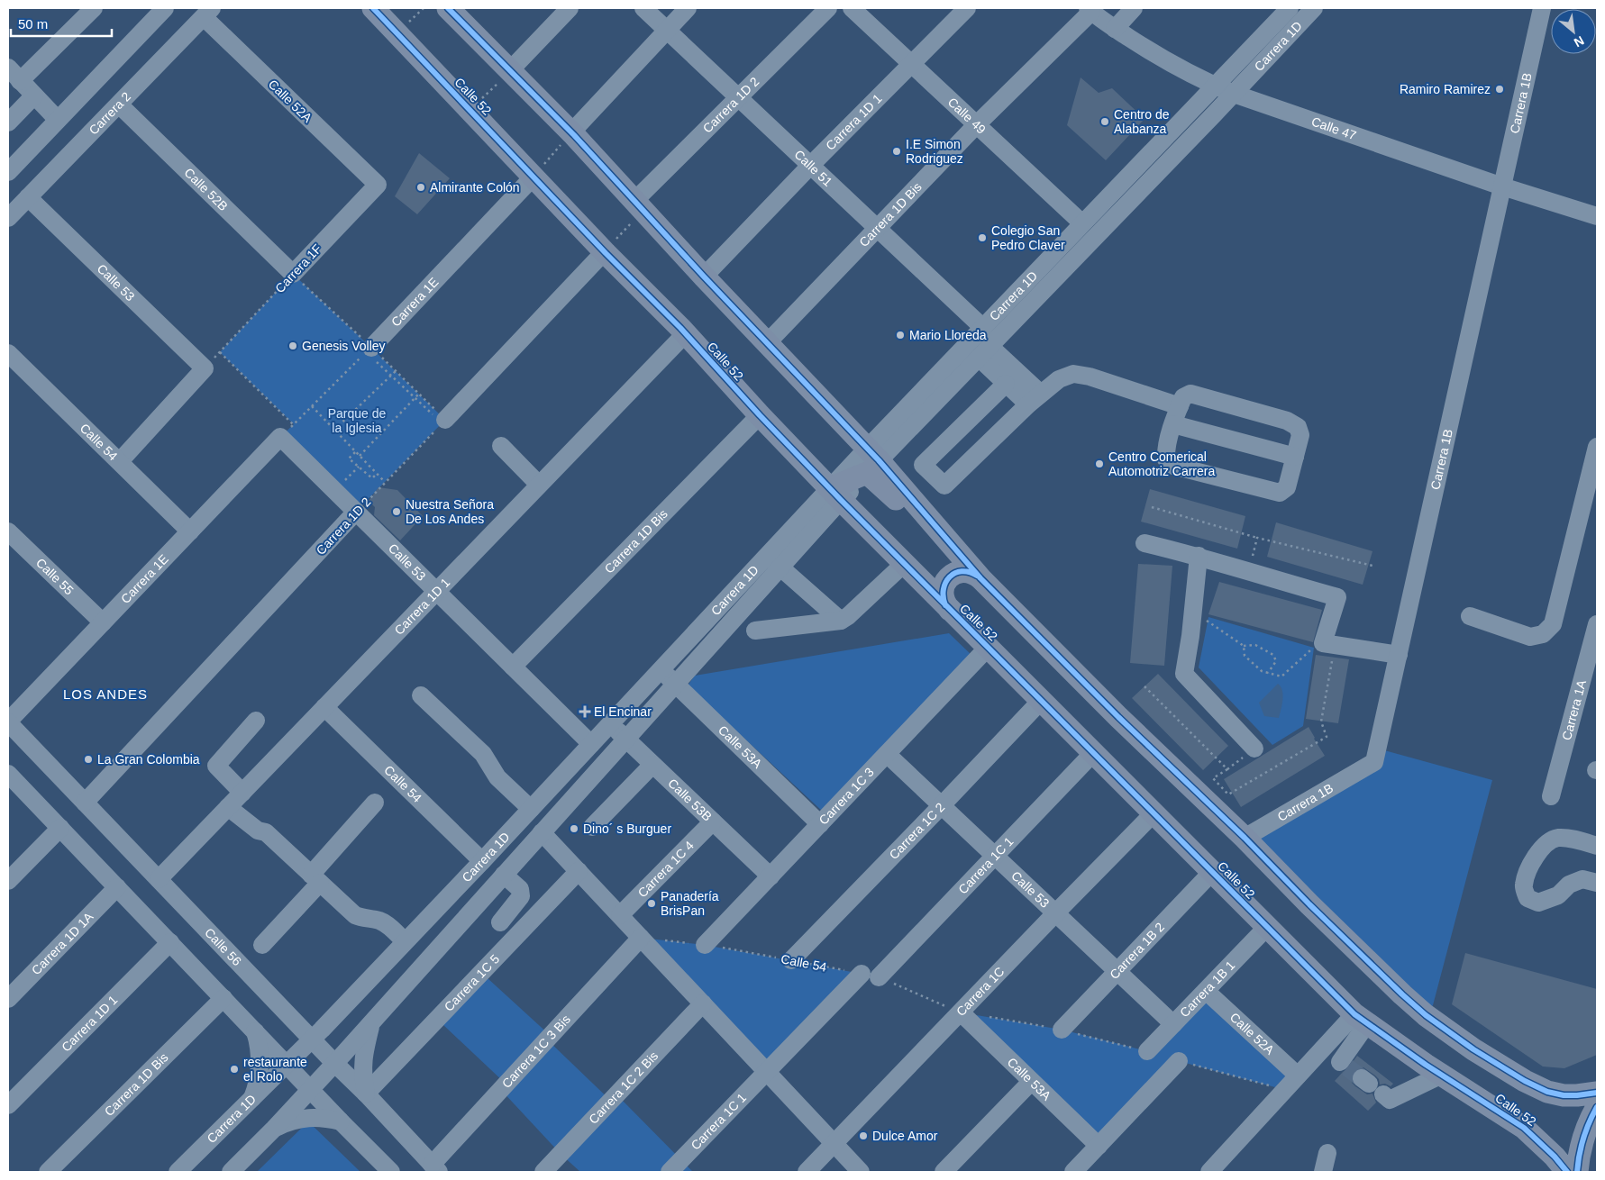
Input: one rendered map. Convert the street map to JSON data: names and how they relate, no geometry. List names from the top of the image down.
{
  "streets": {
    "main road": ["Calle 52"],
    "street": [
      "Carrera 1D",
      "Calle 52A",
      "Carrera 1B",
      "Carrera 1D 2",
      "Carrera 2",
      "Calle 49",
      "Carrera 1D 1",
      "Calle 47",
      "Calle 51",
      "Calle 52B",
      "Carrera 1D Bis",
      "Carrera 1F",
      "Calle 53",
      "Carrera 1E",
      "Calle 54",
      "Calle 55",
      "Carrera 1A",
      "Calle 53A",
      "Carrera 1C 3",
      "Calle 53B",
      "Carrera 1C 2",
      "Carrera 1C 1",
      "Carrera 1C 4",
      "Carrera 1D 1A",
      "Calle 56",
      "Carrera 1B 2",
      "Carrera 1C 5",
      "Carrera 1B 1",
      "Carrera 1C",
      "Carrera 1C 3 Bis",
      "Carrera 1C 2 Bis"
    ]
  },
  "crossings": [
    ["Carrera 1D", "Calle 52"],
    ["Carrera 1D", "Calle 49"],
    ["Carrera 1D", "Calle 47"],
    ["Carrera 1D", "Calle 51"],
    ["Carrera 1D", "Calle 53"],
    ["Carrera 1D", "Calle 54"],
    ["Carrera 1D", "Calle 53A"],
    ["Carrera 1D", "Calle 53B"],
    ["Carrera 1D", "Calle 56"],
    ["Calle 52", "Carrera 1D 1"],
    ["Calle 52", "Carrera 1D Bis"],
    ["Calle 52", "Carrera 1E"],
    ["Calle 52", "Carrera 1C 3"],
    ["Calle 52", "Carrera 1C 2"],
    ["Calle 52", "Carrera 1C 1"],
    ["Calle 52", "Carrera 1B 2"],
    ["Calle 52", "Carrera 1B 1"],
    ["Calle 52", "Carrera 1C"],
    ["Calle 52A", "Carrera 2"],
    ["Calle 52A", "Carrera 1F"],
    ["Calle 52A", "Carrera 1B 1"],
    ["Carrera 1B", "Calle 47"],
    ["Carrera 1D 2", "Calle 51"],
    ["Carrera 1D 2", "Calle 53"],
    ["Carrera 1D 2", "Calle 56"],
    ["Carrera 2", "Calle 52B"],
    ["Carrera 2", "Calle 53"],
    ["Calle 49", "Carrera 1D 1"],
    ["Calle 49", "Carrera 1D Bis"],
    ["Carrera 1D 1", "Calle 51"],
    ["Carrera 1D 1", "Calle 53"],
    ["Carrera 1D 1", "Calle 54"],
    ["Carrera 1D 1", "Calle 56"],
    ["Calle 47", "Carrera 1D Bis"],
    ["Calle 51", "Carrera 1D Bis"],
    ["Calle 52B", "Carrera 1F"],
    ["Carrera 1D Bis", "Calle 53"],
    ["Calle 53", "Carrera 1E"],
    ["Calle 53", "Calle 54"],
    ["Calle 53", "Carrera 1C 3"],
    ["Calle 53", "Carrera 1C 2"],
    ["Calle 53", "Carrera 1C 1"],
    ["Calle 53", "Carrera 1B 2"],
    ["Calle 53", "Carrera 1B 1"],
    ["Calle 53", "Carrera 1C"],
    ["Carrera 1E", "Calle 54"],
    ["Carrera 1E", "Calle 55"],
    ["Carrera 1E", "Calle 56"],
    ["Calle 54", "Calle 53A"],
    ["Calle 54", "Carrera 1C 3"],
    ["Calle 54", "Carrera 1C 2"],
    ["Calle 54", "Carrera 1C 1"],
    ["Calle 54", "Carrera 1C"],
    ["Calle 54", "Carrera 1C 3 Bis"],
    ["Calle 53A", "Carrera 1C 3"],
    ["Calle 53A", "Carrera 1C"],
    ["Carrera 1C 3", "Calle 53B"],
    ["Calle 53B", "Carrera 1C 4"],
    ["Calle 56", "Carrera 1C 5"],
    ["Calle 56", "Carrera 1C 3 Bis"]
  ],
  "districts": ["LOS ANDES"],
  "parks": ["Parque de la Iglesia"],
  "places": {
    "other": [
      "Ramiro Ramirez",
      "Centro de Alabanza",
      "I.E Simon Rodriguez",
      "Almirante Colón",
      "Colegio San Pedro Claver",
      "Mario Lloreda",
      "Genesis Volley",
      "Centro Comerical Automotriz Carrera",
      "Nuestra Señora De Los Andes",
      "La Gran Colombia",
      "Dino´ s Burguer",
      "Panadería BrisPan",
      "restaurante el Rolo",
      "Dulce Amor"
    ],
    "health": ["El Encinar"]
  },
  "scale_bar": "50 m",
  "north": "bottom right"
}
